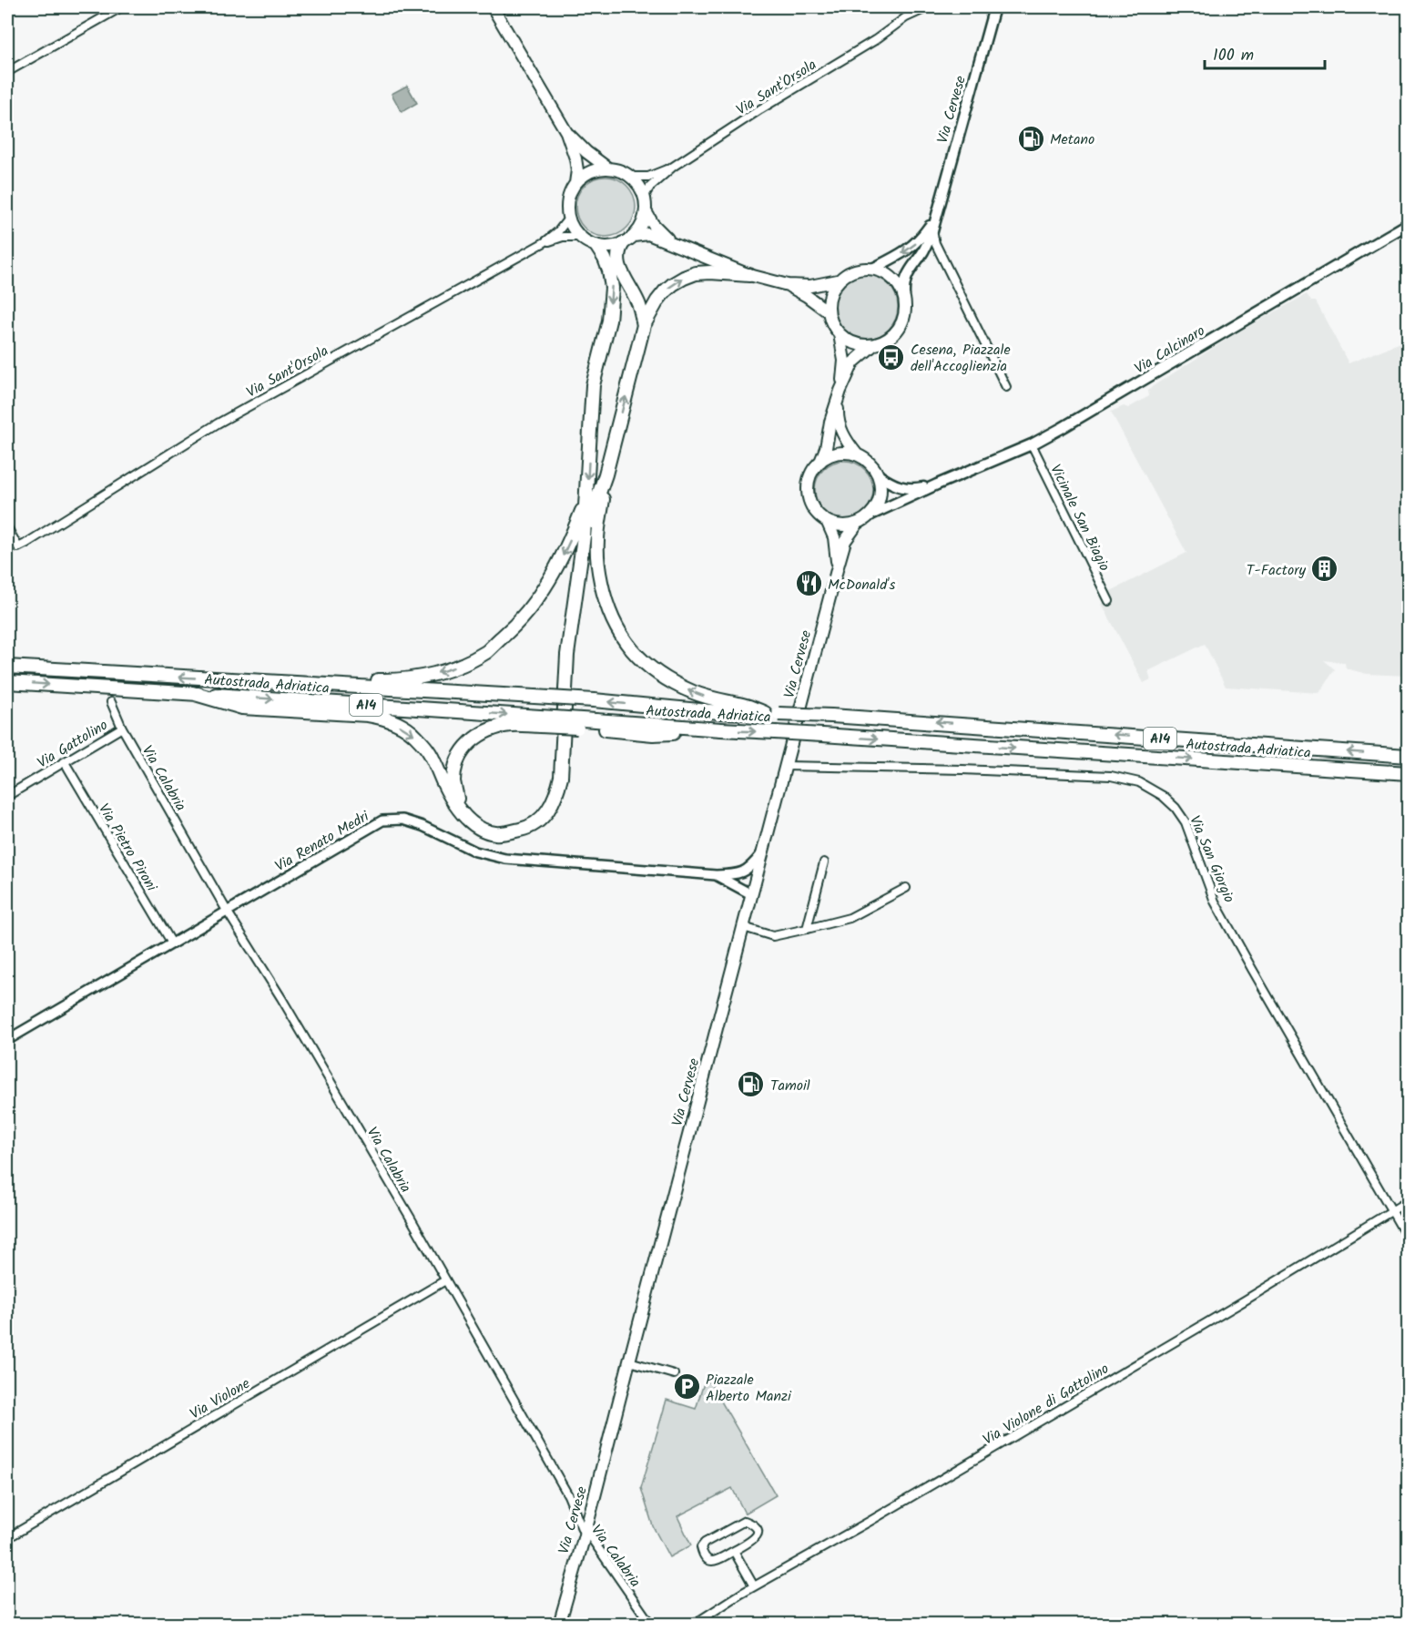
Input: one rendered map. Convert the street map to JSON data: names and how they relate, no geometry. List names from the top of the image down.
{
  "streets": {
    "highway": ["Autostrada Adriatica", "A14"],
    "main road": ["Via Cervese", "Via Calcinaro"],
    "street": [
      "Via Sant'Orsola",
      "Vicinale San Biagio",
      "Via Gattolino",
      "Via Calabria",
      "Via Renato Medri",
      "Via Pietro Pironi",
      "Via San Giorgio",
      "Via Violone",
      "Via Violone di Gattolino"
    ]
  },
  "crossings": [
    ["Via Cervese", "Via Calcinaro"],
    ["Via Cervese", "Via Calabria"],
    ["Via Cervese", "Via Renato Medri"],
    ["Via Cervese", "Via San Giorgio"],
    ["Via Calcinaro", "Vicinale San Biagio"],
    ["Via Gattolino", "Via Calabria"],
    ["Via Gattolino", "Via Pietro Pironi"],
    ["Via Calabria", "Via Renato Medri"],
    ["Via Calabria", "Via Violone"],
    ["Via Renato Medri", "Via Pietro Pironi"],
    ["Via San Giorgio", "Via Violone di Gattolino"]
  ],
  "places": {
    "fuel station": ["Metano", "Tamoil"],
    "bus stop": ["Cesena, Piazzale dell'Accoglienzia"],
    "building": ["T-Factory"],
    "restaurant": ["McDonald's"],
    "parking": ["Piazzale Alberto Manzi"]
  },
  "scale_bar": "100 m"
}
